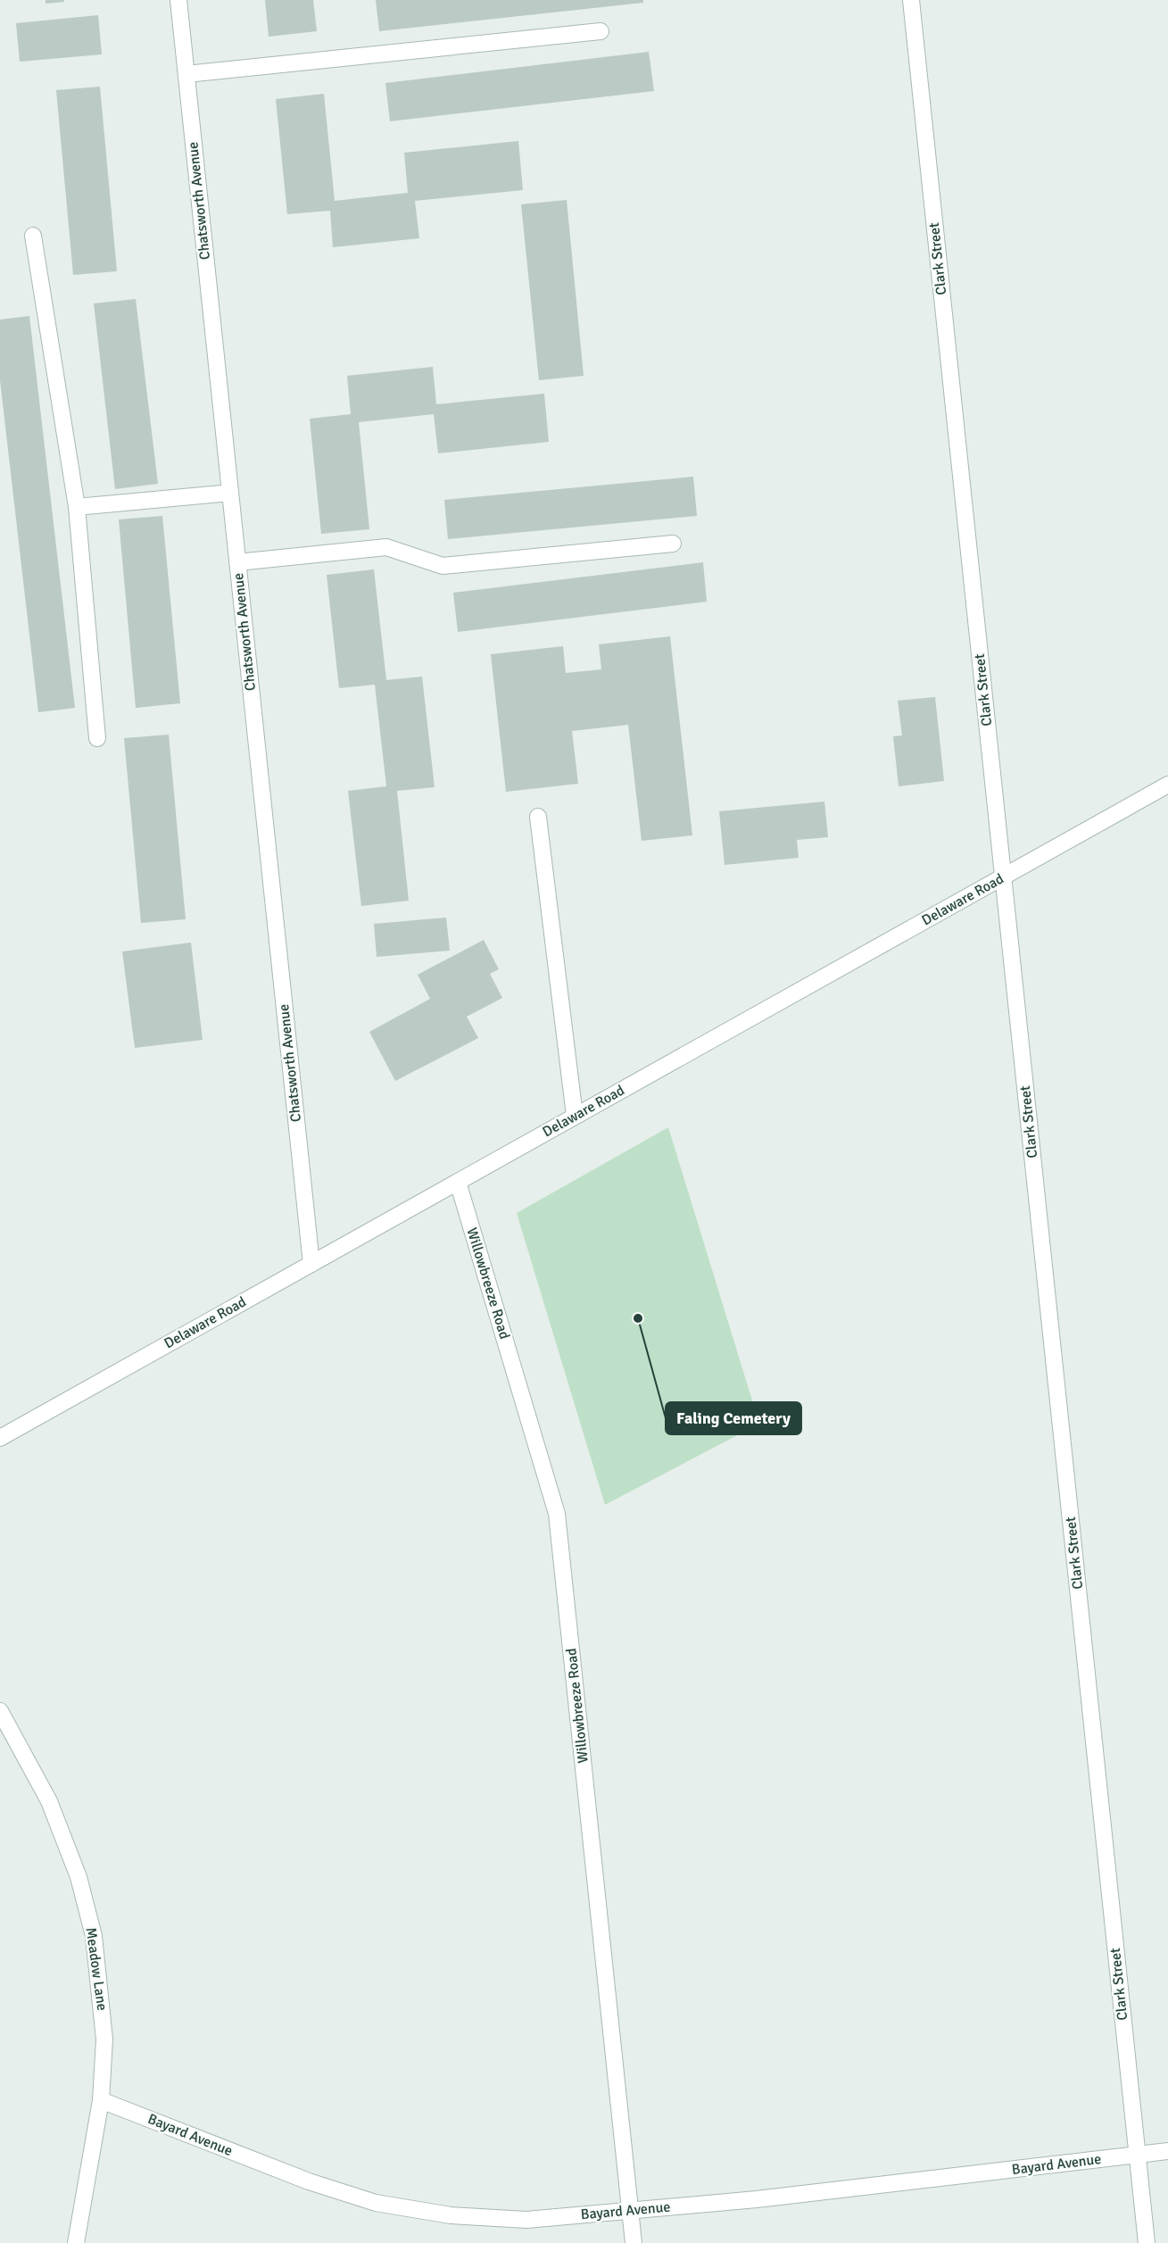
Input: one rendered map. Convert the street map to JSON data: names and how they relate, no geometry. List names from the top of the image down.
{
  "streets": {
    "street": [
      "Chatsworth Avenue",
      "Clark Street",
      "Delaware Road",
      "Willowbreeze Road",
      "Meadow Lane",
      "Bayard Avenue"
    ]
  },
  "crossings": [
    ["Chatsworth Avenue", "Delaware Road"],
    ["Clark Street", "Delaware Road"],
    ["Clark Street", "Bayard Avenue"],
    ["Delaware Road", "Willowbreeze Road"],
    ["Willowbreeze Road", "Bayard Avenue"],
    ["Meadow Lane", "Bayard Avenue"]
  ],
  "places": ["Faling Cemetery"]
}
